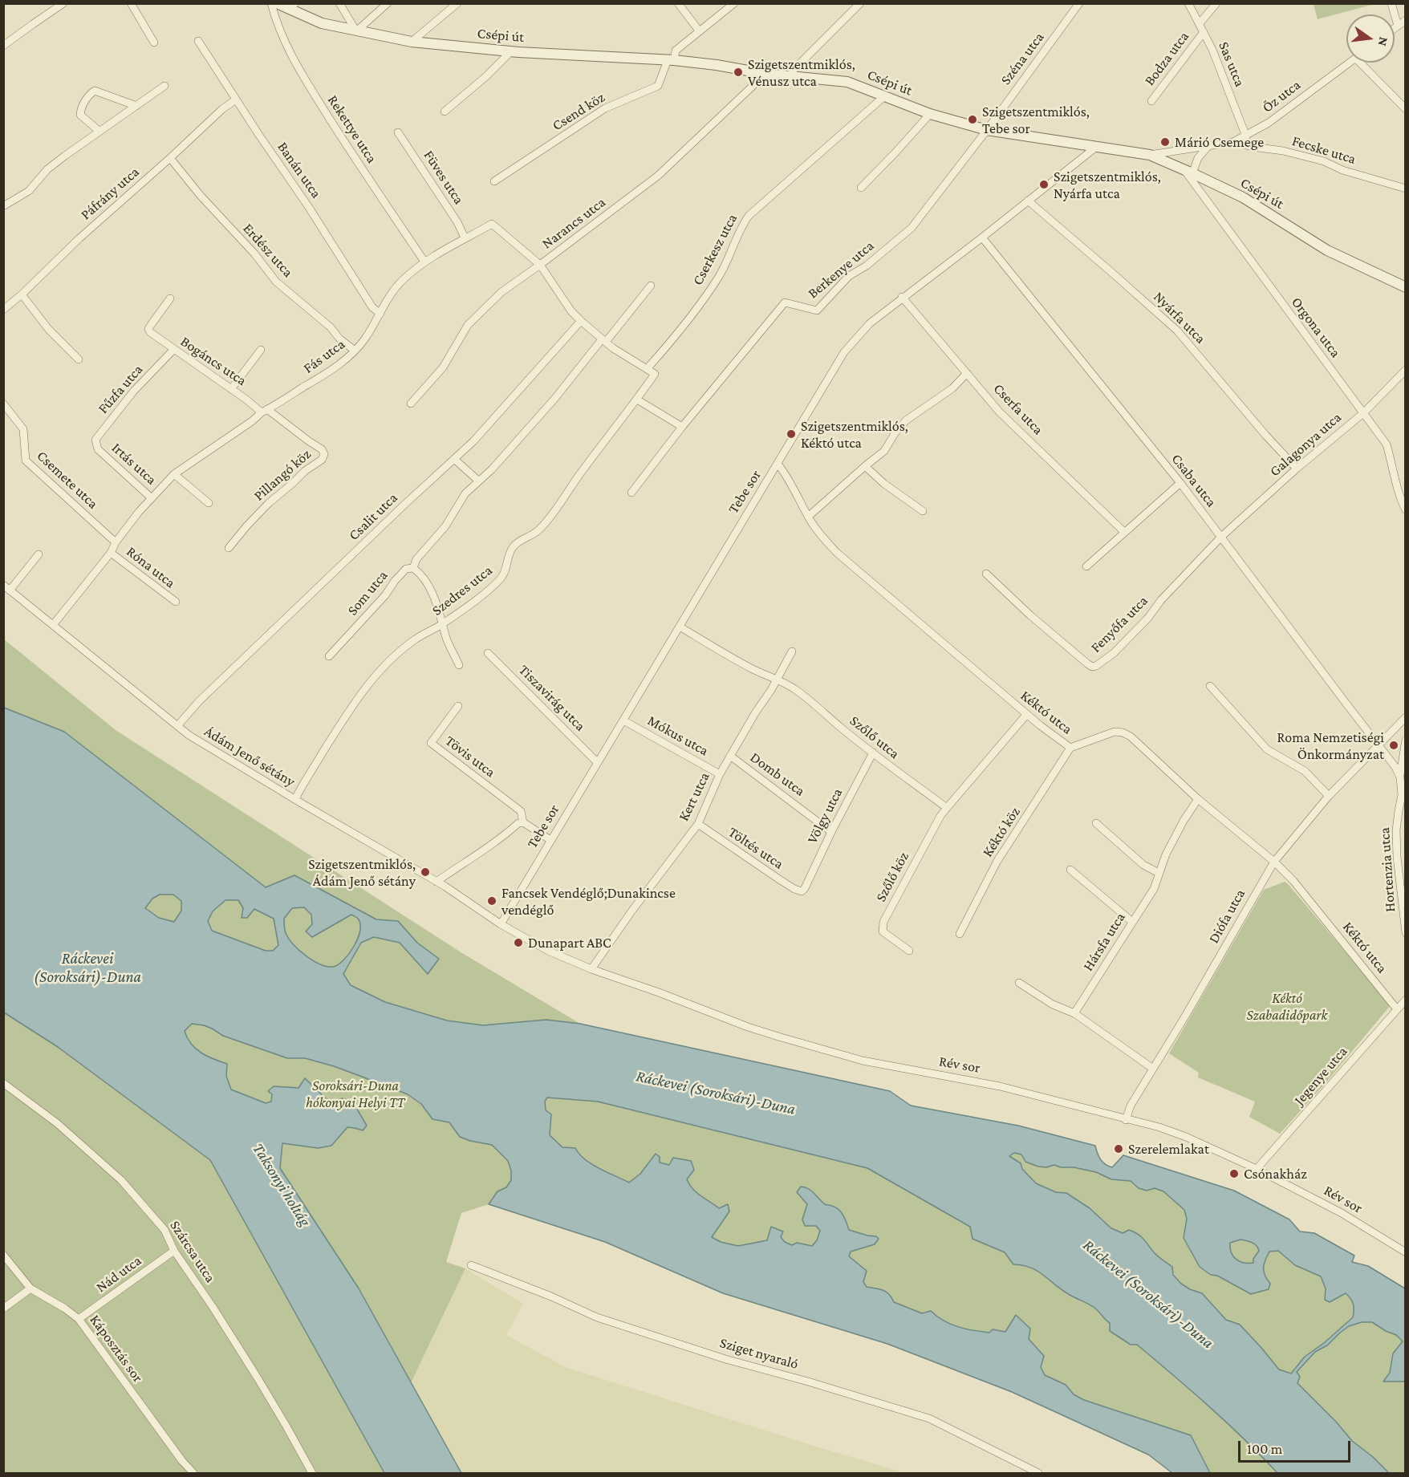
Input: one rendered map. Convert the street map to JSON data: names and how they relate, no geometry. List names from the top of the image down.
{
  "streets": {
    "street": [
      "Csépi út",
      "Széna utca",
      "Bodza utca",
      "Sas utca",
      "Őz utca",
      "Csend köz",
      "Rekettye utca",
      "Fecske utca",
      "Banán utca",
      "Füves utca",
      "Páfrány utca",
      "Narancs utca",
      "Cserkesz utca",
      "Erdész utca",
      "Berkenye utca",
      "Nyárfa utca",
      "Orgona utca",
      "Fás utca",
      "Bogáncs utca",
      "Fűzfa utca",
      "Cserfa utca",
      "Galagonya utca",
      "Irtás utca",
      "Pillangó köz",
      "Csemete utca",
      "Csaba utca",
      "Tebe sor",
      "Csalit utca",
      "Róna utca",
      "Szedres utca",
      "Som utca",
      "Fenyőfa utca",
      "Tiszavirág utca",
      "Kéktó utca",
      "Mókus utca",
      "Szőlő utca",
      "Ádám Jenő sétány",
      "Tövis utca",
      "Domb utca",
      "Kert utca",
      "Völgy utca",
      "Kéktó köz",
      "Töltés utca",
      "Hortenzia utca",
      "Szőlő köz",
      "Diófa utca",
      "Hársfa utca",
      "Rév sor",
      "Jegenye utca",
      "Szárcsa utca",
      "Nád utca",
      "Káposztás sor",
      "Sziget nyaraló"
    ]
  },
  "crossings": [
    ["Csépi út", "Széna utca"],
    ["Csépi út", "Őz utca"],
    ["Csépi út", "Csend köz"],
    ["Csépi út", "Narancs utca"],
    ["Csépi út", "Cserkesz utca"],
    ["Csépi út", "Berkenye utca"],
    ["Csépi út", "Orgona utca"],
    ["Csépi út", "Tebe sor"],
    ["Széna utca", "Berkenye utca"],
    ["Bodza utca", "Sas utca"],
    ["Sas utca", "Őz utca"],
    ["Őz utca", "Fecske utca"],
    ["Rekettye utca", "Fás utca"],
    ["Banán utca", "Páfrány utca"],
    ["Banán utca", "Fás utca"],
    ["Füves utca", "Fás utca"],
    ["Páfrány utca", "Erdész utca"],
    ["Narancs utca", "Fás utca"],
    ["Cserkesz utca", "Fás utca"],
    ["Erdész utca", "Fás utca"],
    ["Nyárfa utca", "Galagonya utca"],
    ["Nyárfa utca", "Tebe sor"],
    ["Orgona utca", "Galagonya utca"],
    ["Fás utca", "Bogáncs utca"],
    ["Fás utca", "Irtás utca"],
    ["Fás utca", "Pillangó köz"],
    ["Fás utca", "Csemete utca"],
    ["Fás utca", "Csalit utca"],
    ["Fás utca", "Róna utca"],
    ["Fás utca", "Szedres utca"],
    ["Fás utca", "Som utca"],
    ["Fás utca", "Ádám Jenő sétány"],
    ["Bogáncs utca", "Fűzfa utca"],
    ["Bogáncs utca", "Pillangó köz"],
    ["Fűzfa utca", "Irtás utca"],
    ["Cserfa utca", "Tebe sor"],
    ["Galagonya utca", "Csaba utca"],
    ["Galagonya utca", "Fenyőfa utca"],
    ["Csaba utca", "Tebe sor"],
    ["Csaba utca", "Fenyőfa utca"],
    ["Csaba utca", "Hortenzia utca"],
    ["Csaba utca", "Diófa utca"],
    ["Tebe sor", "Tiszavirág utca"],
    ["Tebe sor", "Kéktó utca"],
    ["Tebe sor", "Mókus utca"],
    ["Tebe sor", "Szőlő utca"],
    ["Tebe sor", "Ádám Jenő sétány"],
    ["Tebe sor", "Tövis utca"],
    ["Tebe sor", "Rév sor"],
    ["Csalit utca", "Ádám Jenő sétány"],
    ["Szedres utca", "Ádám Jenő sétány"],
    ["Kéktó utca", "Kéktó köz"],
    ["Kéktó utca", "Diófa utca"],
    ["Kéktó utca", "Hársfa utca"],
    ["Kéktó utca", "Jegenye utca"],
    ["Mókus utca", "Kert utca"],
    ["Szőlő utca", "Kert utca"],
    ["Szőlő utca", "Völgy utca"],
    ["Szőlő utca", "Szőlő köz"],
    ["Ádám Jenő sétány", "Rév sor"],
    ["Domb utca", "Kert utca"],
    ["Domb utca", "Völgy utca"],
    ["Kert utca", "Töltés utca"],
    ["Kert utca", "Rév sor"],
    ["Völgy utca", "Töltés utca"],
    ["Diófa utca", "Rév sor"],
    ["Rév sor", "Jegenye utca"],
    ["Szárcsa utca", "Nád utca"],
    ["Nád utca", "Káposztás sor"]
  ],
  "water": ["Ráckevei (Soroksári)-Duna", "Taksonyi holtág"],
  "parks": ["Kéktó Szabadidőpark", "Soroksári-Duna hókonyai Helyi TT"],
  "places": [
    "Szigetszentmiklós, Vénusz utca",
    "Szigetszentmiklós, Tebe sor",
    "Márió Csemege",
    "Szigetszentmiklós, Nyárfa utca",
    "Szigetszentmiklós, Kéktó utca",
    "Roma Nemzetiségi Önkormányzat",
    "Szigetszentmiklós, Ádám Jenő sétány",
    "Fancsek Vendéglő;Dunakincse vendéglő",
    "Dunapart ABC",
    "Szerelemlakat",
    "Csónakház"
  ],
  "scale_bar": "100 m",
  "north": "right"
}
